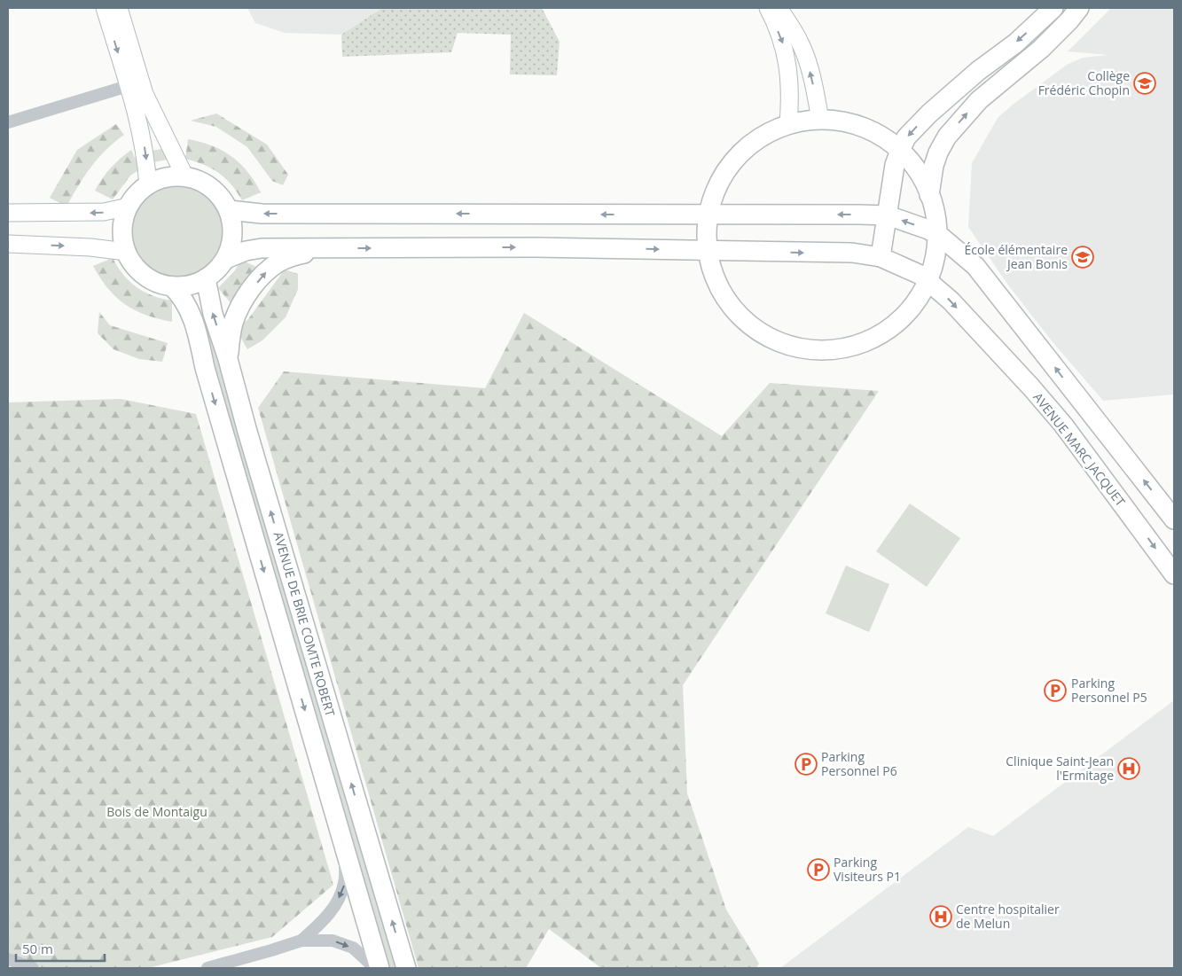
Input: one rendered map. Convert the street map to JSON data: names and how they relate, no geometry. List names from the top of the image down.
{
  "streets": {
    "main road": ["AVENUE MARC JACQUET", "AVENUE DE BRIE COMTE ROBERT"]
  },
  "crossings": [
    ["AVENUE MARC JACQUET", "AVENUE DE BRIE COMTE ROBERT"]
  ],
  "parks": ["Bois de Montaigu"],
  "places": {
    "school or university": ["Collège Frédéric Chopin", "École élémentaire Jean Bonis"],
    "parking": ["Parking Personnel P5", "Parking Personnel P6", "Parking Visiteurs P1"],
    "hospital": ["Clinique Saint-Jean l'Ermitage", "Centre hospitalier de Melun"]
  },
  "scale_bar": "50 m"
}
